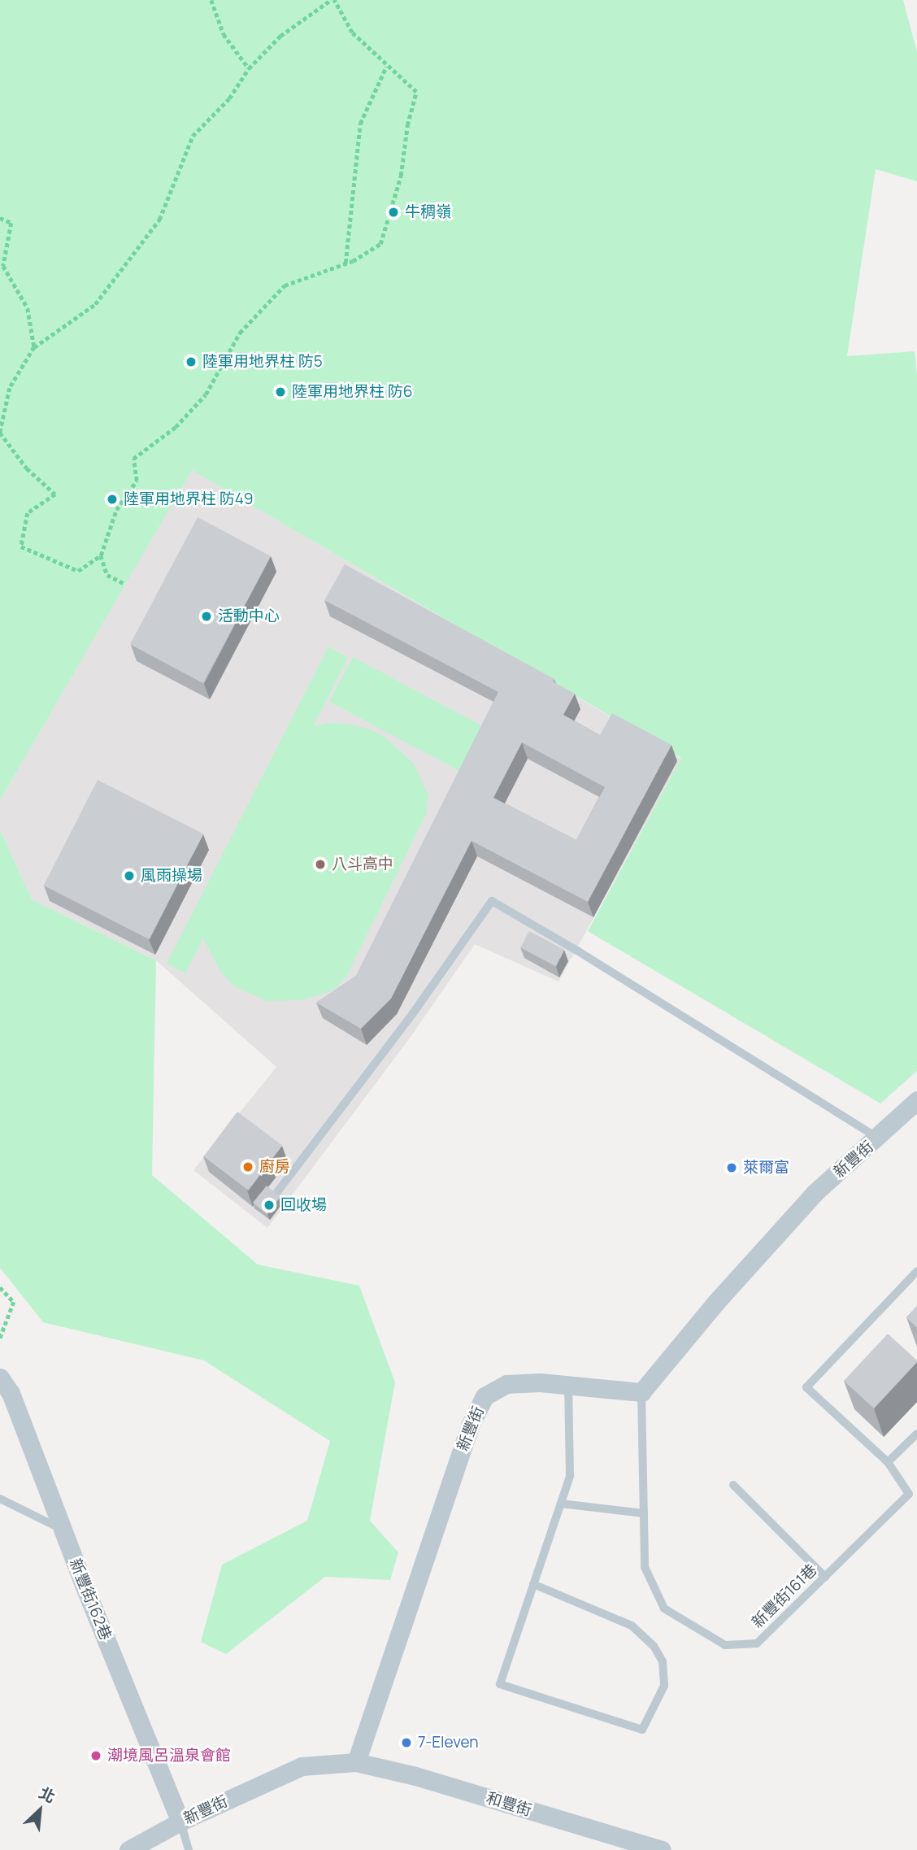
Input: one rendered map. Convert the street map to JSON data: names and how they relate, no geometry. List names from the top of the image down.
{
  "streets": {
    "street": ["新豐街", "新豐街162巷", "和豐街"],
    "lane": ["新豐街161巷"]
  },
  "crossings": [
    ["新豐街", "新豐街161巷"],
    ["新豐街", "新豐街162巷"],
    ["新豐街", "和豐街"]
  ],
  "places": [
    "牛稠嶺",
    "陸軍用地界柱 防5",
    "陸軍用地界柱 防6",
    "陸軍用地界柱 防49",
    "活動中心",
    "八斗高中",
    "風雨操場",
    "廚房",
    "萊爾富",
    "回收場",
    "7-Eleven",
    "潮境風呂溫泉會館"
  ],
  "north": "top right"
}
